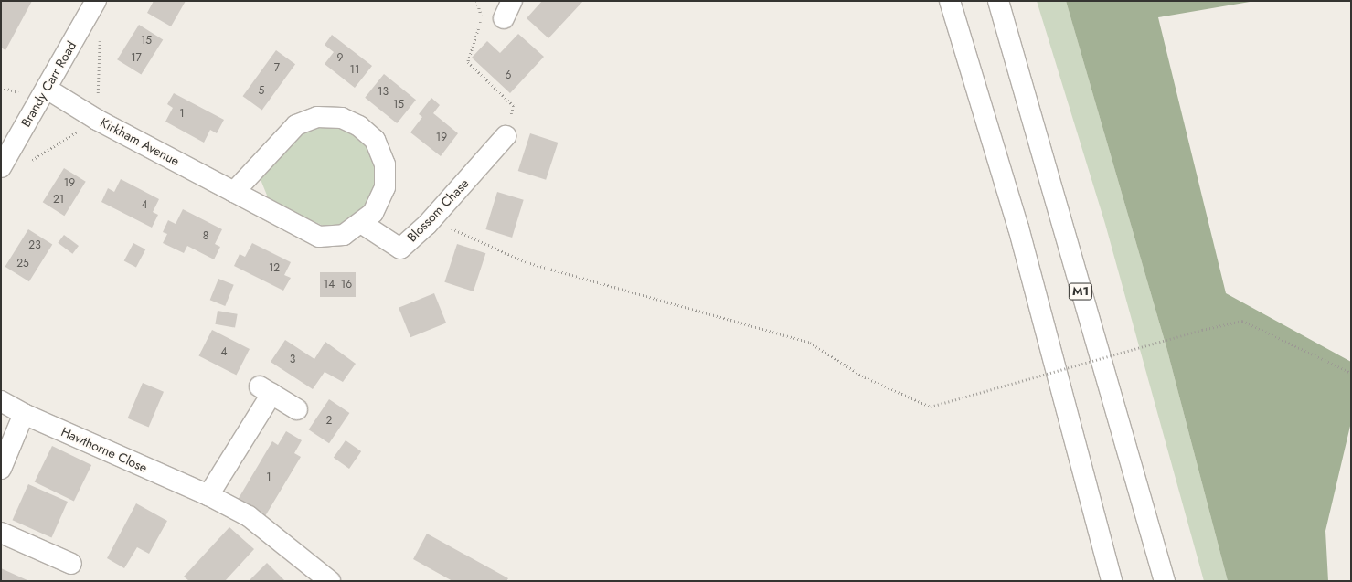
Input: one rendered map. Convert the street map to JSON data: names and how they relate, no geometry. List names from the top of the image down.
{
  "streets": {
    "main road": [
      "Brandy Carr Road",
      "Kirkham Avenue",
      "Blossom Chase",
      "M1",
      "Hawthorne Close"
    ]
  },
  "crossings": [
    ["Brandy Carr Road", "Kirkham Avenue"],
    ["Kirkham Avenue", "Blossom Chase"]
  ],
  "house_numbers": [
    "15",
    "17",
    "9",
    "7",
    "11",
    "6",
    "5",
    "13",
    "15",
    "1",
    "19",
    "19",
    "21",
    "4",
    "8",
    "23",
    "25",
    "12",
    "14",
    "16",
    "4",
    "3",
    "2",
    "1"
  ]
}
